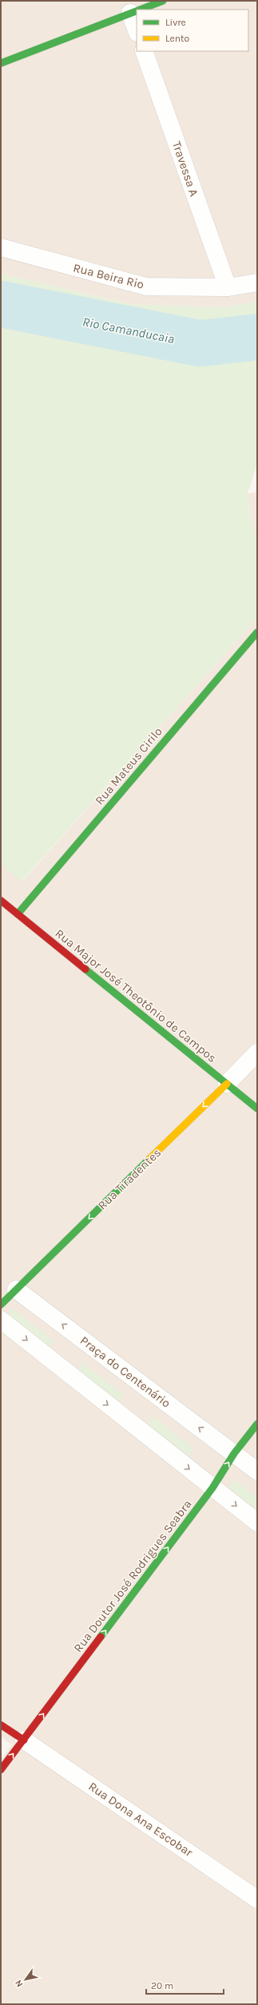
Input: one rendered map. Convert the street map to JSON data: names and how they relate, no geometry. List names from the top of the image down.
{
  "streets": {
    "main road": [
      "Rua Mateus Cirilo",
      "Rua Major José Theotônio de Campos",
      "Rua Tiradentes",
      "Rua Doutor José Rodrigues Seabra"
    ],
    "street": [
      "Travessa A",
      "Rua Beira Rio",
      "Praça do Centenário",
      "Rua Dona Ana Escobar"
    ]
  },
  "crossings": [
    ["Travessa A", "Rua Beira Rio"],
    ["Rua Mateus Cirilo", "Rua Major José Theotônio de Campos"],
    ["Rua Major José Theotônio de Campos", "Rua Tiradentes"],
    ["Rua Tiradentes", "Praça do Centenário"],
    ["Praça do Centenário", "Rua Doutor José Rodrigues Seabra"],
    ["Rua Doutor José Rodrigues Seabra", "Rua Dona Ana Escobar"]
  ],
  "one_way": ["Rua Tiradentes", "Rua Doutor José Rodrigues Seabra"],
  "water": ["Rio Camanducaia"],
  "legend": ["Livre", "Lento"],
  "scale_bar": "20 m",
  "north": "bottom left"
}
